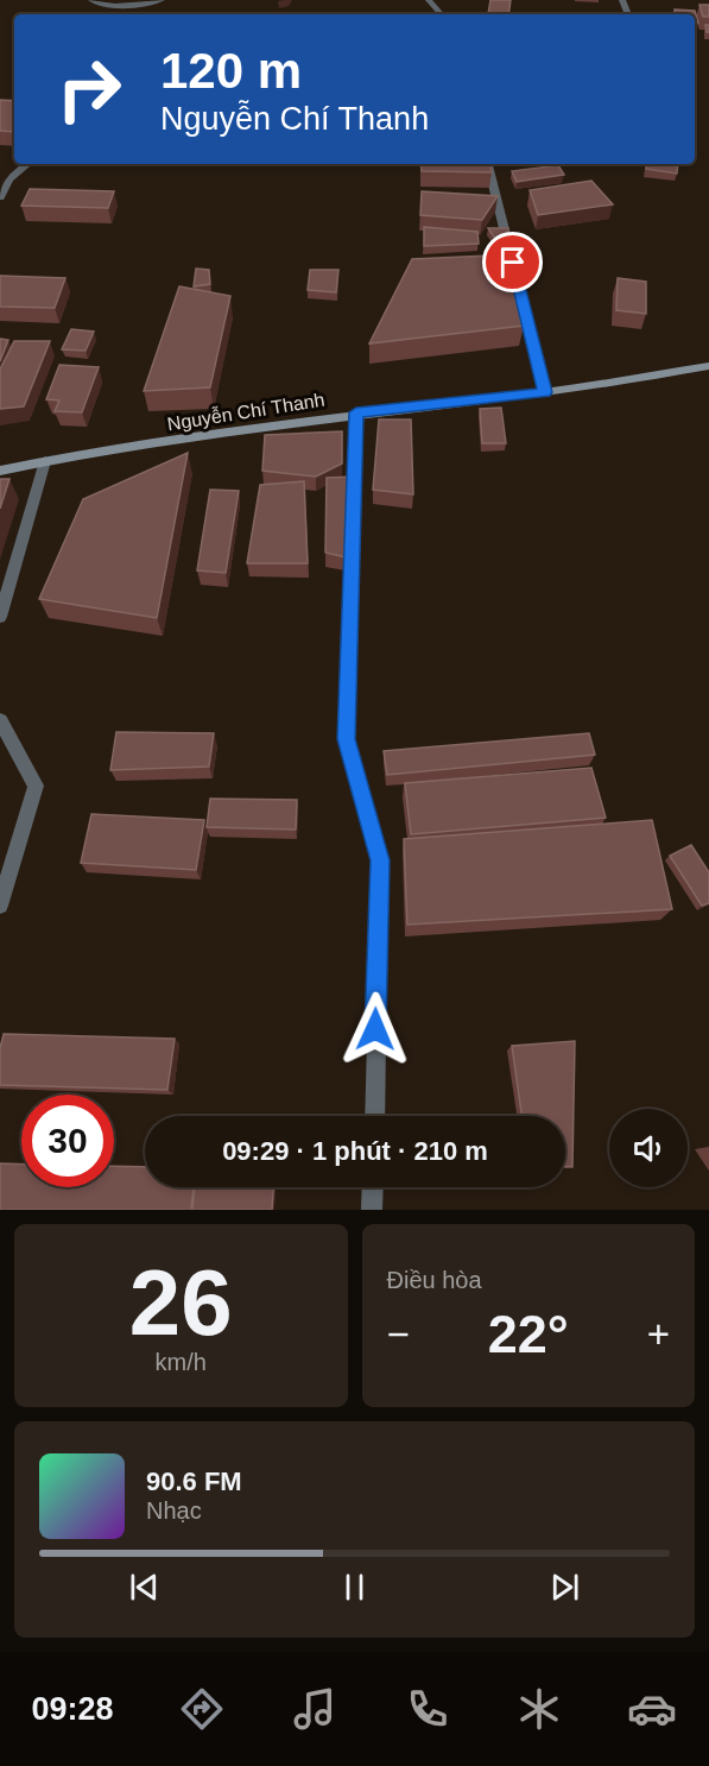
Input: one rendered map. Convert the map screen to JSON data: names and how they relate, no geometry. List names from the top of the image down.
{
  "streets": {
    "main road": ["Nguyễn Chí Thanh"]
  },
  "page": {
    "turn": ["120 m", "Nguyễn Chí Thanh"],
    "limit": "30",
    "trip": "09:29 · 1 phút · 210 m",
    "tile": [
      ["26", "km/h"],
      "Điều hòa"
    ],
    "heat": ["−", "22°", "+"],
    "song": ["90.6 FM", "Nhạc"],
    "tabs": "09:28"
  }
}
